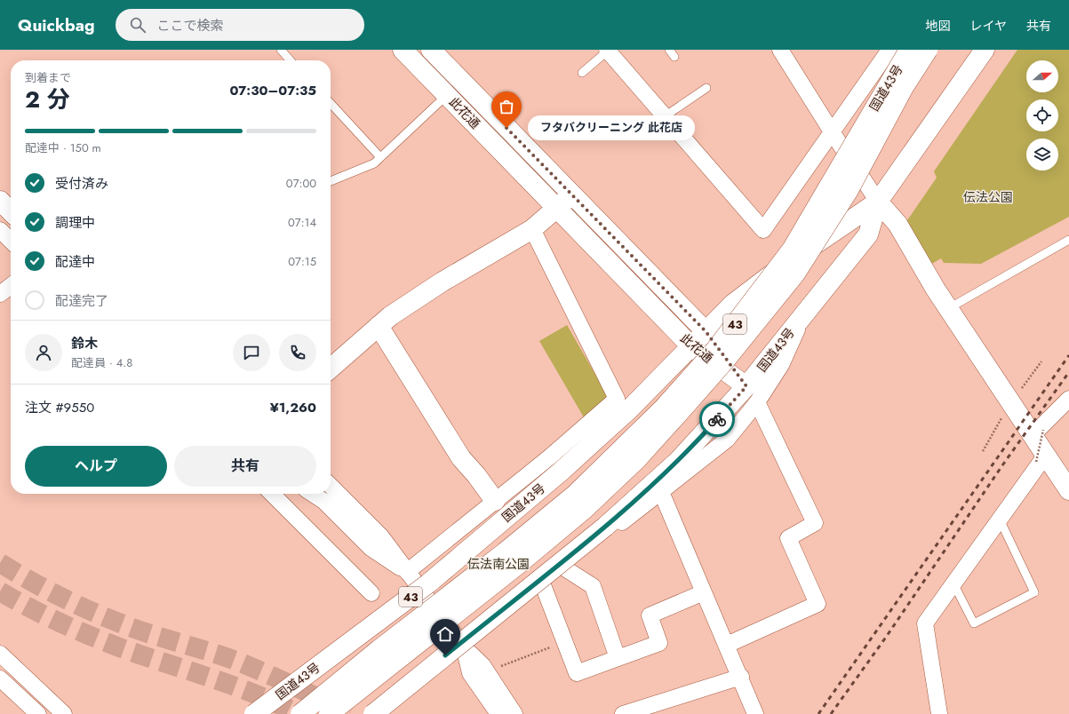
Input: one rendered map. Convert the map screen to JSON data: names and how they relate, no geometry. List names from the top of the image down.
{
  "streets": {
    "main road": ["国道43号", "此花通", "43"]
  },
  "crossings": [
    ["国道43号", "此花通"],
    ["国道43号", "43"]
  ],
  "parks": ["伝法公園", "伝法南公園"],
  "places": ["フタバクリーニング 此花店"],
  "north": "right",
  "page": {
    "header": "Quickbag",
    "search": "ここで検索",
    "nav": ["地図", "レイヤ", "共有"],
    "heading": ["2 分", "到着まで", "07:30–07:35"],
    "panel": [
      "鈴木",
      "配達員 · 4.8",
      "注文 #9550",
      "¥1,260"
    ],
    "bubble": "フタバクリーニング 此花店",
    "bar": "配達中 · 150 m",
    "list": [
      ["受付済み", "07:00"],
      ["調理中", "07:14"],
      ["配達中", "07:15"],
      "配達完了"
    ],
    "buttons": ["ヘルプ", "共有"]
  }
}
